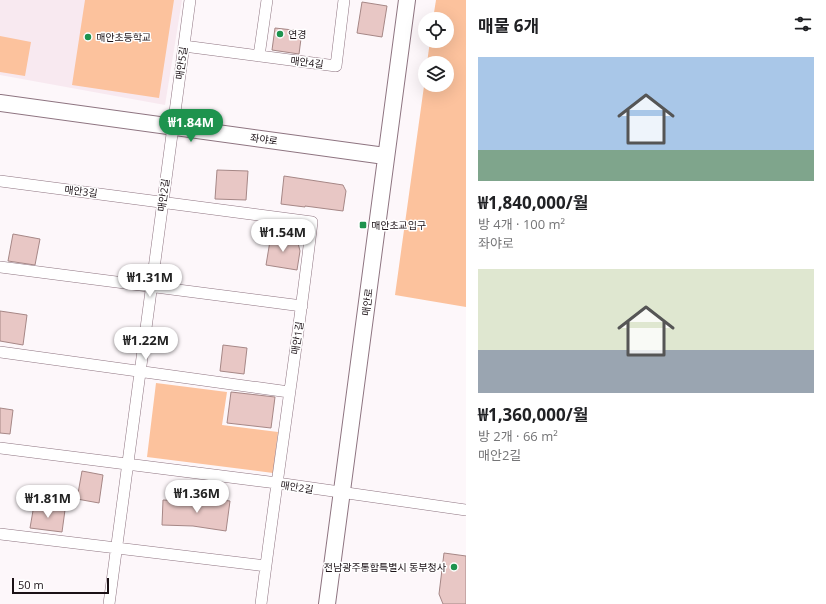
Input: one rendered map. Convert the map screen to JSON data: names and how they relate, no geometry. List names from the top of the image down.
{
  "streets": {
    "street": [
      "매안4길",
      "매안5길",
      "좌야로",
      "매안3길",
      "매안2길",
      "매안로",
      "매안1길"
    ]
  },
  "crossings": [
    ["매안4길", "매안5길"],
    ["매안5길", "좌야로"],
    ["매안5길", "매안2길"],
    ["좌야로", "매안2길"],
    ["좌야로", "매안로"],
    ["매안3길", "매안2길"],
    ["매안3길", "매안1길"],
    ["매안2길", "매안로"],
    ["매안2길", "매안1길"]
  ],
  "places": {
    "other": ["연경", "매안초등학교", "전남광주통합특별시 동부청사"],
    "transit": ["매안초교입구"]
  },
  "scale_bar": "50 m",
  "page": {
    "heading": "매물 6개",
    "list": [
      {
        "name": "₩1,840,000/월",
        "note": "방 4개 · 100 m² · 좌야로"
      },
      {
        "name": "₩1,360,000/월",
        "note": "방 2개 · 66 m² · 매안2길"
      }
    ],
    "price": [
      "₩1.84M",
      "₩1.54M",
      "₩1.31M",
      "₩1.22M",
      "₩1.36M",
      "₩1.81M"
    ],
    "scale": "50 m"
  }
}
